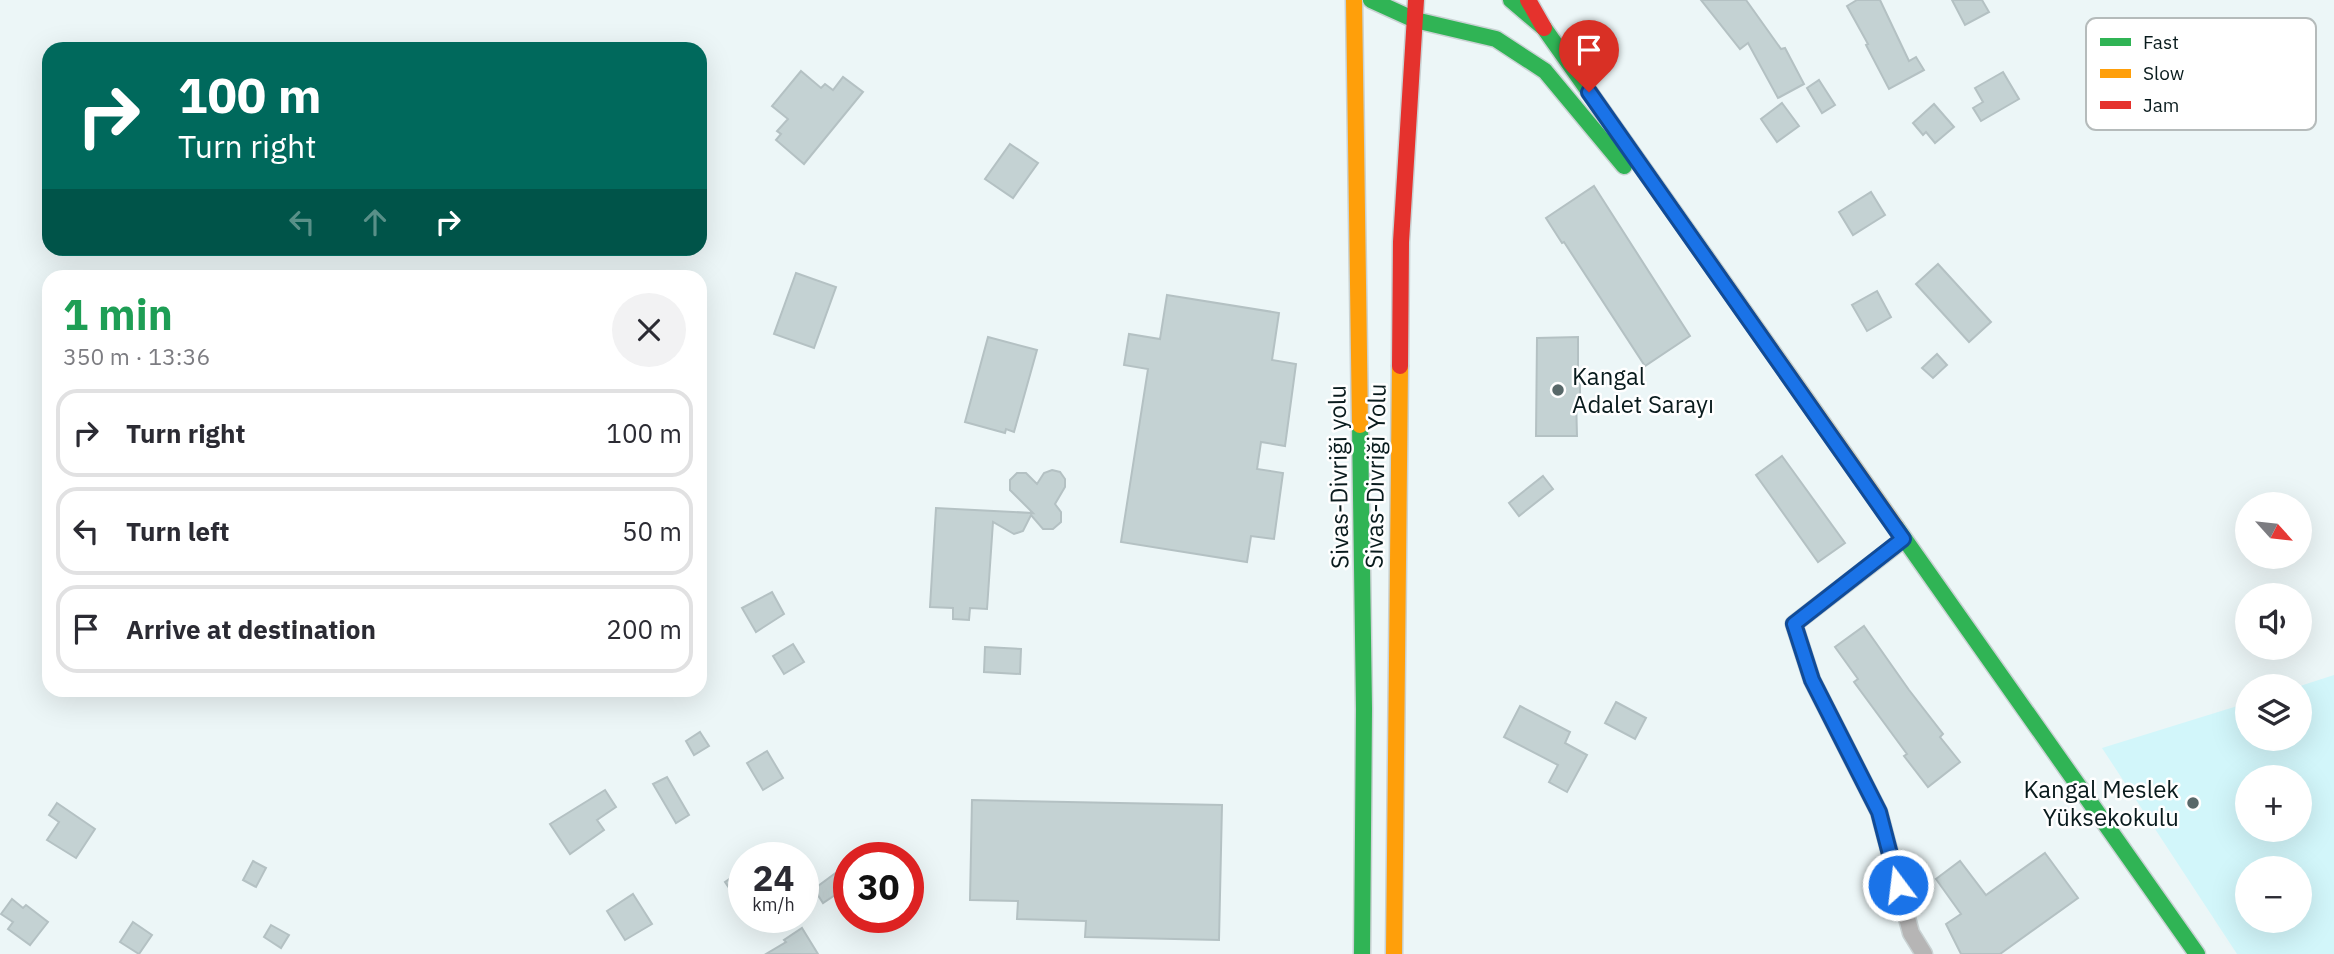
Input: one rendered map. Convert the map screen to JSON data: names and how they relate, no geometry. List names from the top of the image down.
{
  "streets": {
    "main road": ["Sivas-Divriği Yolu", "Sivas-Divriği yolu"]
  },
  "places": ["Kangal Adalet Sarayı", "Kangal Meslek Yüksekokulu"],
  "legend": ["Fast", "Slow", "Jam"],
  "north": "bottom right",
  "page": {
    "turn": ["100 m", "Turn right"],
    "heading": ["1 min", "350 m · 13:36"],
    "list": [
      {
        "name": "Turn right",
        "value": "100 m"
      },
      {
        "name": "Turn left",
        "value": "50 m"
      },
      {
        "name": "Arrive at destination",
        "value": "200 m"
      }
    ],
    "map_buttons": ["+", "−"],
    "speed": "24 km/h",
    "limit": "30"
  }
}
